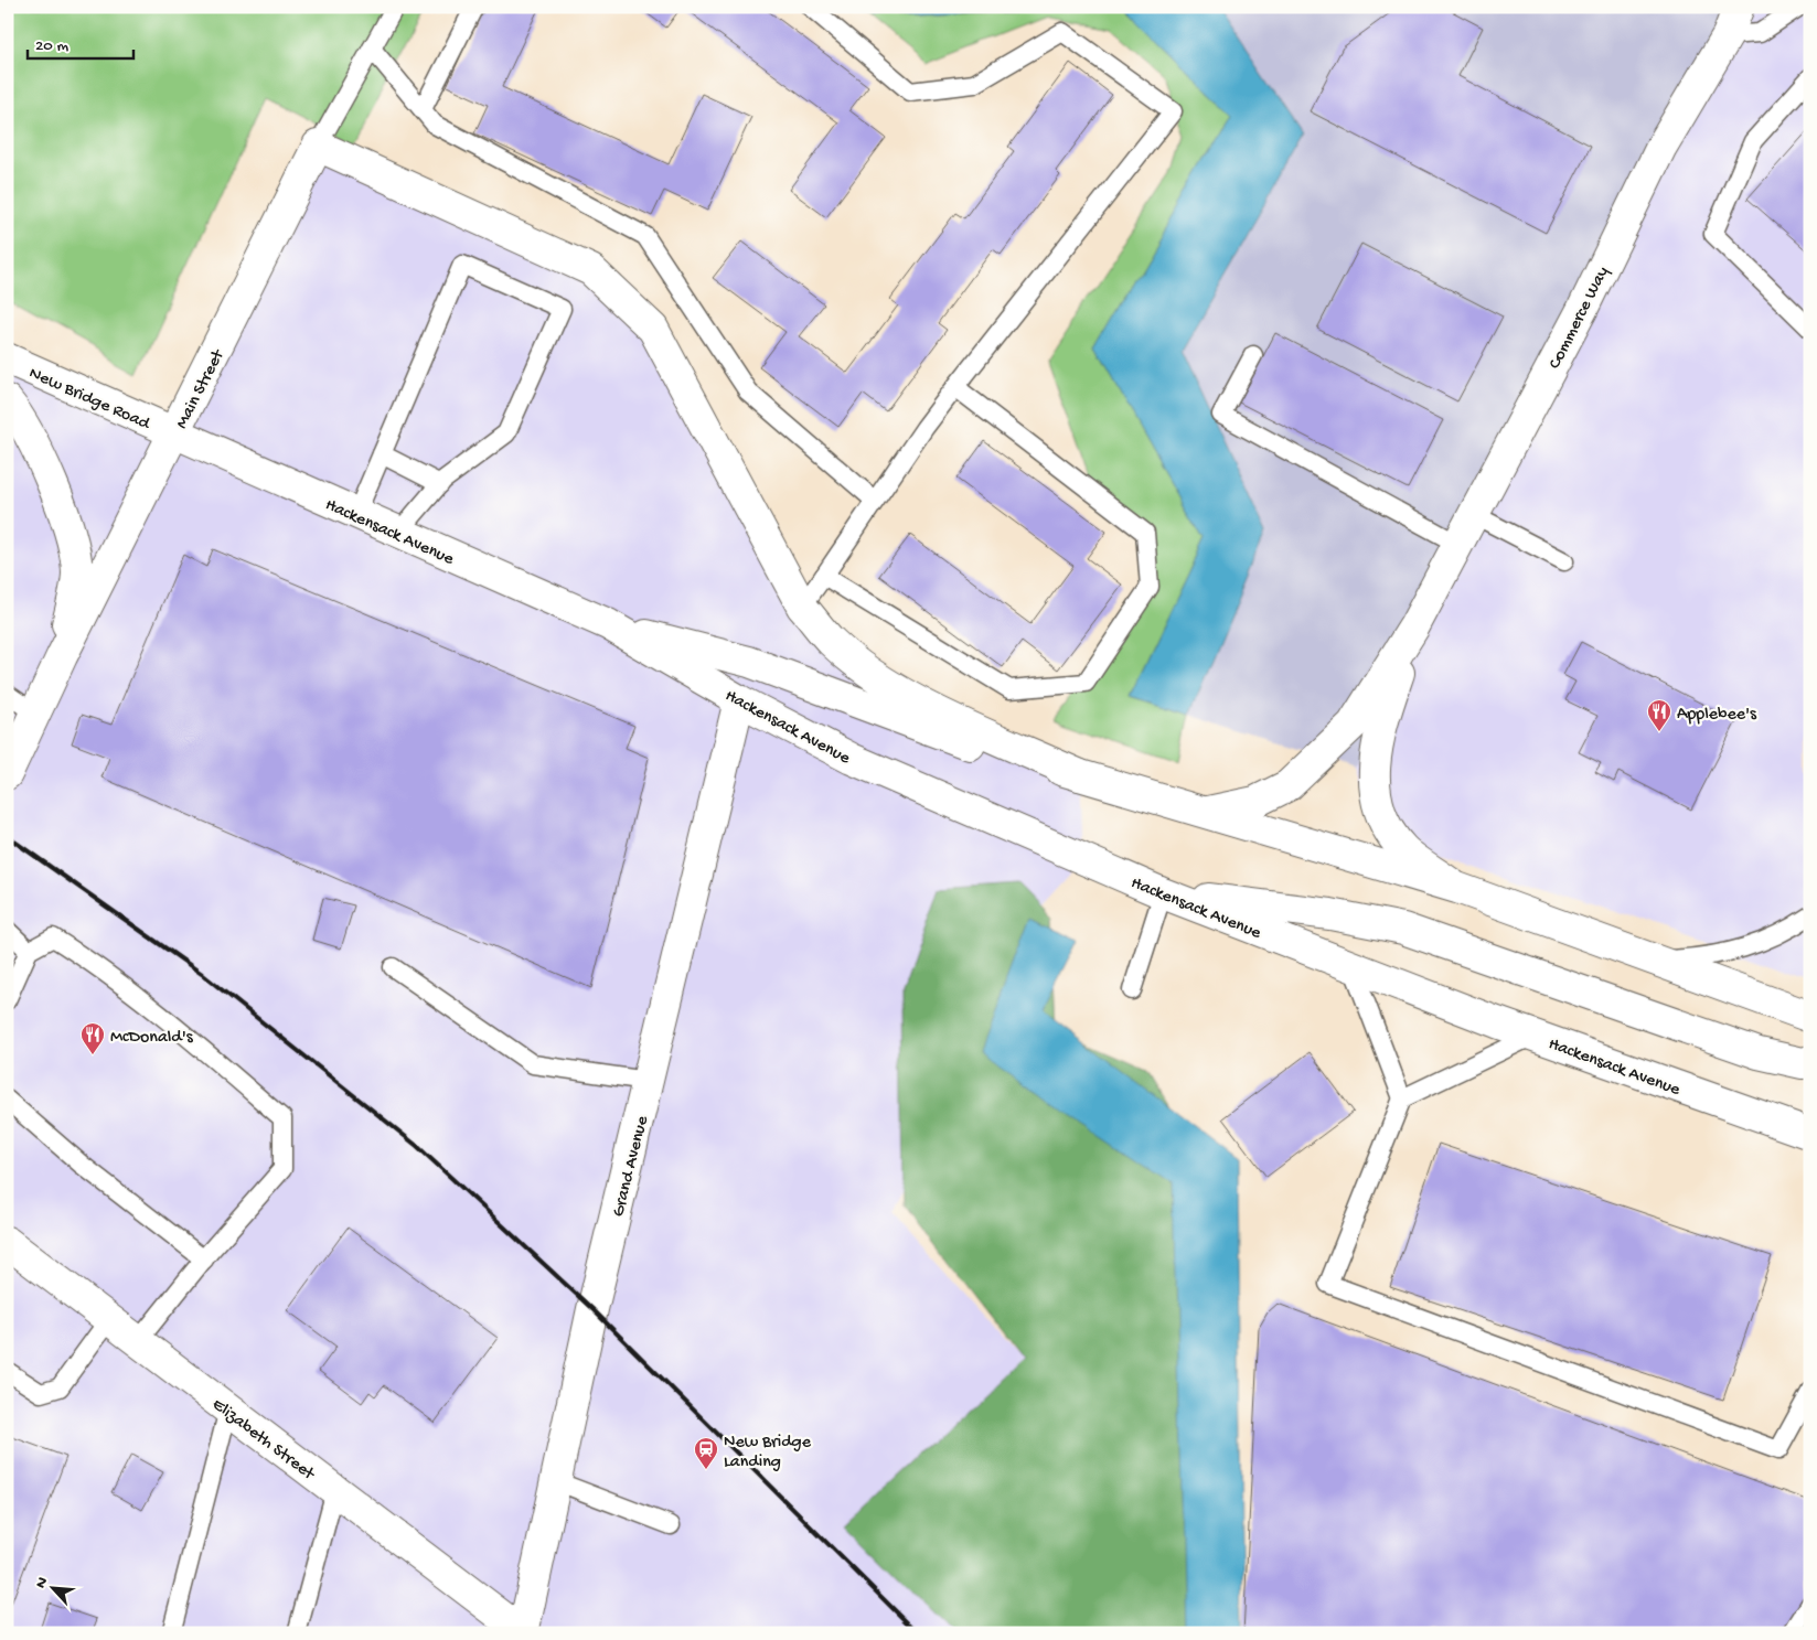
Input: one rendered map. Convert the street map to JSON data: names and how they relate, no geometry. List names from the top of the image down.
{
  "streets": {
    "main road": [
      "Commerce Way",
      "Main Street",
      "New Bridge Road",
      "Hackensack Avenue",
      "Grand Avenue",
      "Elizabeth Street"
    ]
  },
  "crossings": [
    ["Commerce Way", "Hackensack Avenue"],
    ["Main Street", "New Bridge Road"],
    ["Main Street", "Hackensack Avenue"],
    ["New Bridge Road", "Hackensack Avenue"],
    ["Hackensack Avenue", "Grand Avenue"],
    ["Grand Avenue", "Elizabeth Street"]
  ],
  "places": {
    "restaurant": ["Applebee's", "McDonald's"],
    "station": ["New Bridge Landing"]
  },
  "scale_bar": "20 m",
  "north": "top left"
}
